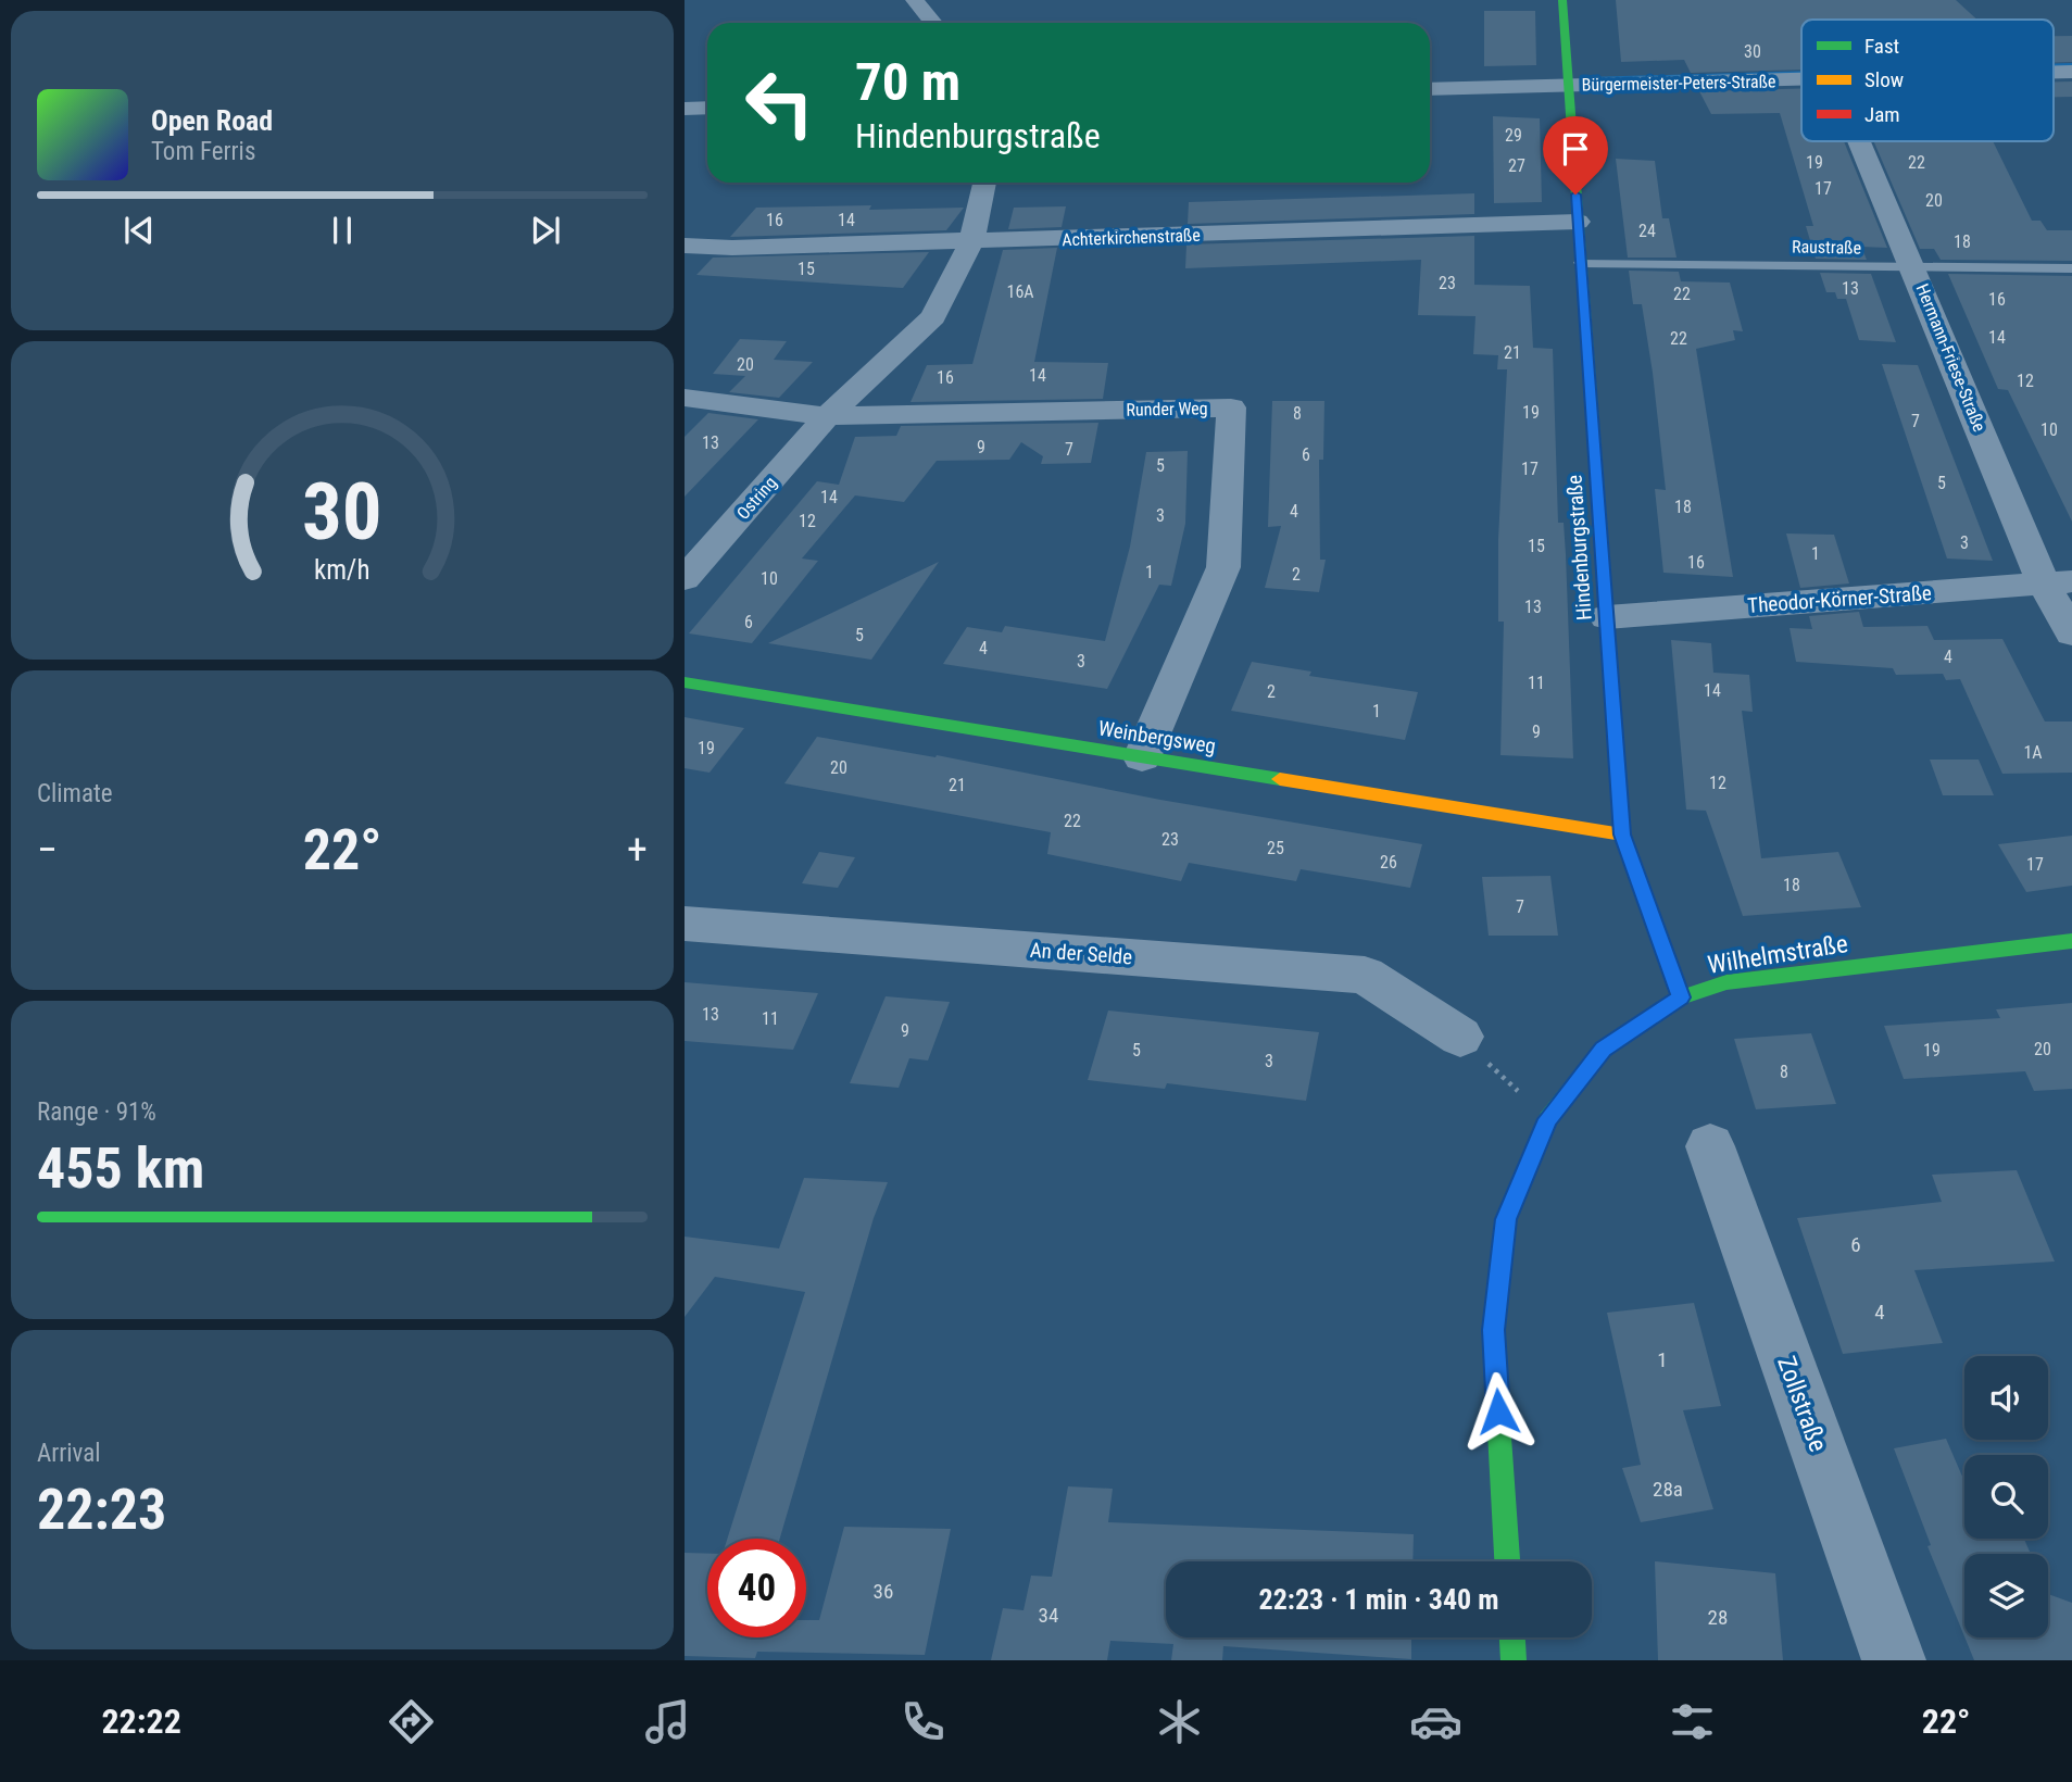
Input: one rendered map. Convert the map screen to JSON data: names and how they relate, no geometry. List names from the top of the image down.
{
  "streets": {
    "street": [
      "Bürgermeister-Peters-Straße",
      "Achterkirchenstraße",
      "Hermann-Friese-Straße",
      "Runder Weg",
      "Ostring",
      "Hindenburgstraße",
      "Theodor-Körner-Straße",
      "Weinbergsweg",
      "An der Selde",
      "Wilhelmstraße",
      "Zollstraße"
    ],
    "lane": ["Raustraße"]
  },
  "crossings": [
    ["Bürgermeister-Peters-Straße", "Hindenburgstraße"],
    ["Achterkirchenstraße", "Ostring"],
    ["Achterkirchenstraße", "Hindenburgstraße"],
    ["Raustraße", "Hermann-Friese-Straße"],
    ["Raustraße", "Hindenburgstraße"],
    ["Hermann-Friese-Straße", "Theodor-Körner-Straße"],
    ["Runder Weg", "Ostring"],
    ["Runder Weg", "Weinbergsweg"],
    ["Hindenburgstraße", "Theodor-Körner-Straße"],
    ["Hindenburgstraße", "Weinbergsweg"],
    ["Hindenburgstraße", "Wilhelmstraße"]
  ],
  "house_numbers": [
    "30",
    "29",
    "19",
    "22",
    "27",
    "17",
    "20",
    "16",
    "14",
    "24",
    "18",
    "15",
    "23",
    "13",
    "16A",
    "22",
    "16",
    "14",
    "22",
    "21",
    "20",
    "14",
    "16",
    "12",
    "19",
    "8",
    "7",
    "10",
    "13",
    "9",
    "7",
    "6",
    "5",
    "17",
    "5",
    "14",
    "18",
    "4",
    "3",
    "12",
    "3",
    "15",
    "1",
    "16",
    "1",
    "2",
    "10",
    "13",
    "6",
    "5",
    "4",
    "4",
    "3",
    "11",
    "14",
    "2",
    "1",
    "9",
    "19",
    "1A",
    "20",
    "12",
    "21",
    "22",
    "23",
    "25",
    "26",
    "17",
    "18",
    "7",
    "13",
    "11",
    "9",
    "20",
    "5",
    "19",
    "3",
    "8",
    "6",
    "4",
    "1",
    "28a",
    "36",
    "34",
    "28"
  ],
  "legend": ["Fast", "Slow", "Jam"],
  "page": {
    "turn": ["70 m", "Hindenburgstraße"],
    "song": ["Open Road", "Tom Ferris"],
    "tile": [
      "Climate",
      ["Range · 91%", "455 km"],
      ["Arrival", "22:23"]
    ],
    "heat": ["−", "22°", "+"],
    "limit": "40",
    "trip": "22:23 · 1 min · 340 m",
    "tabs": ["22:22", "22°"],
    "gauge": ["30", "km/h"]
  }
}
